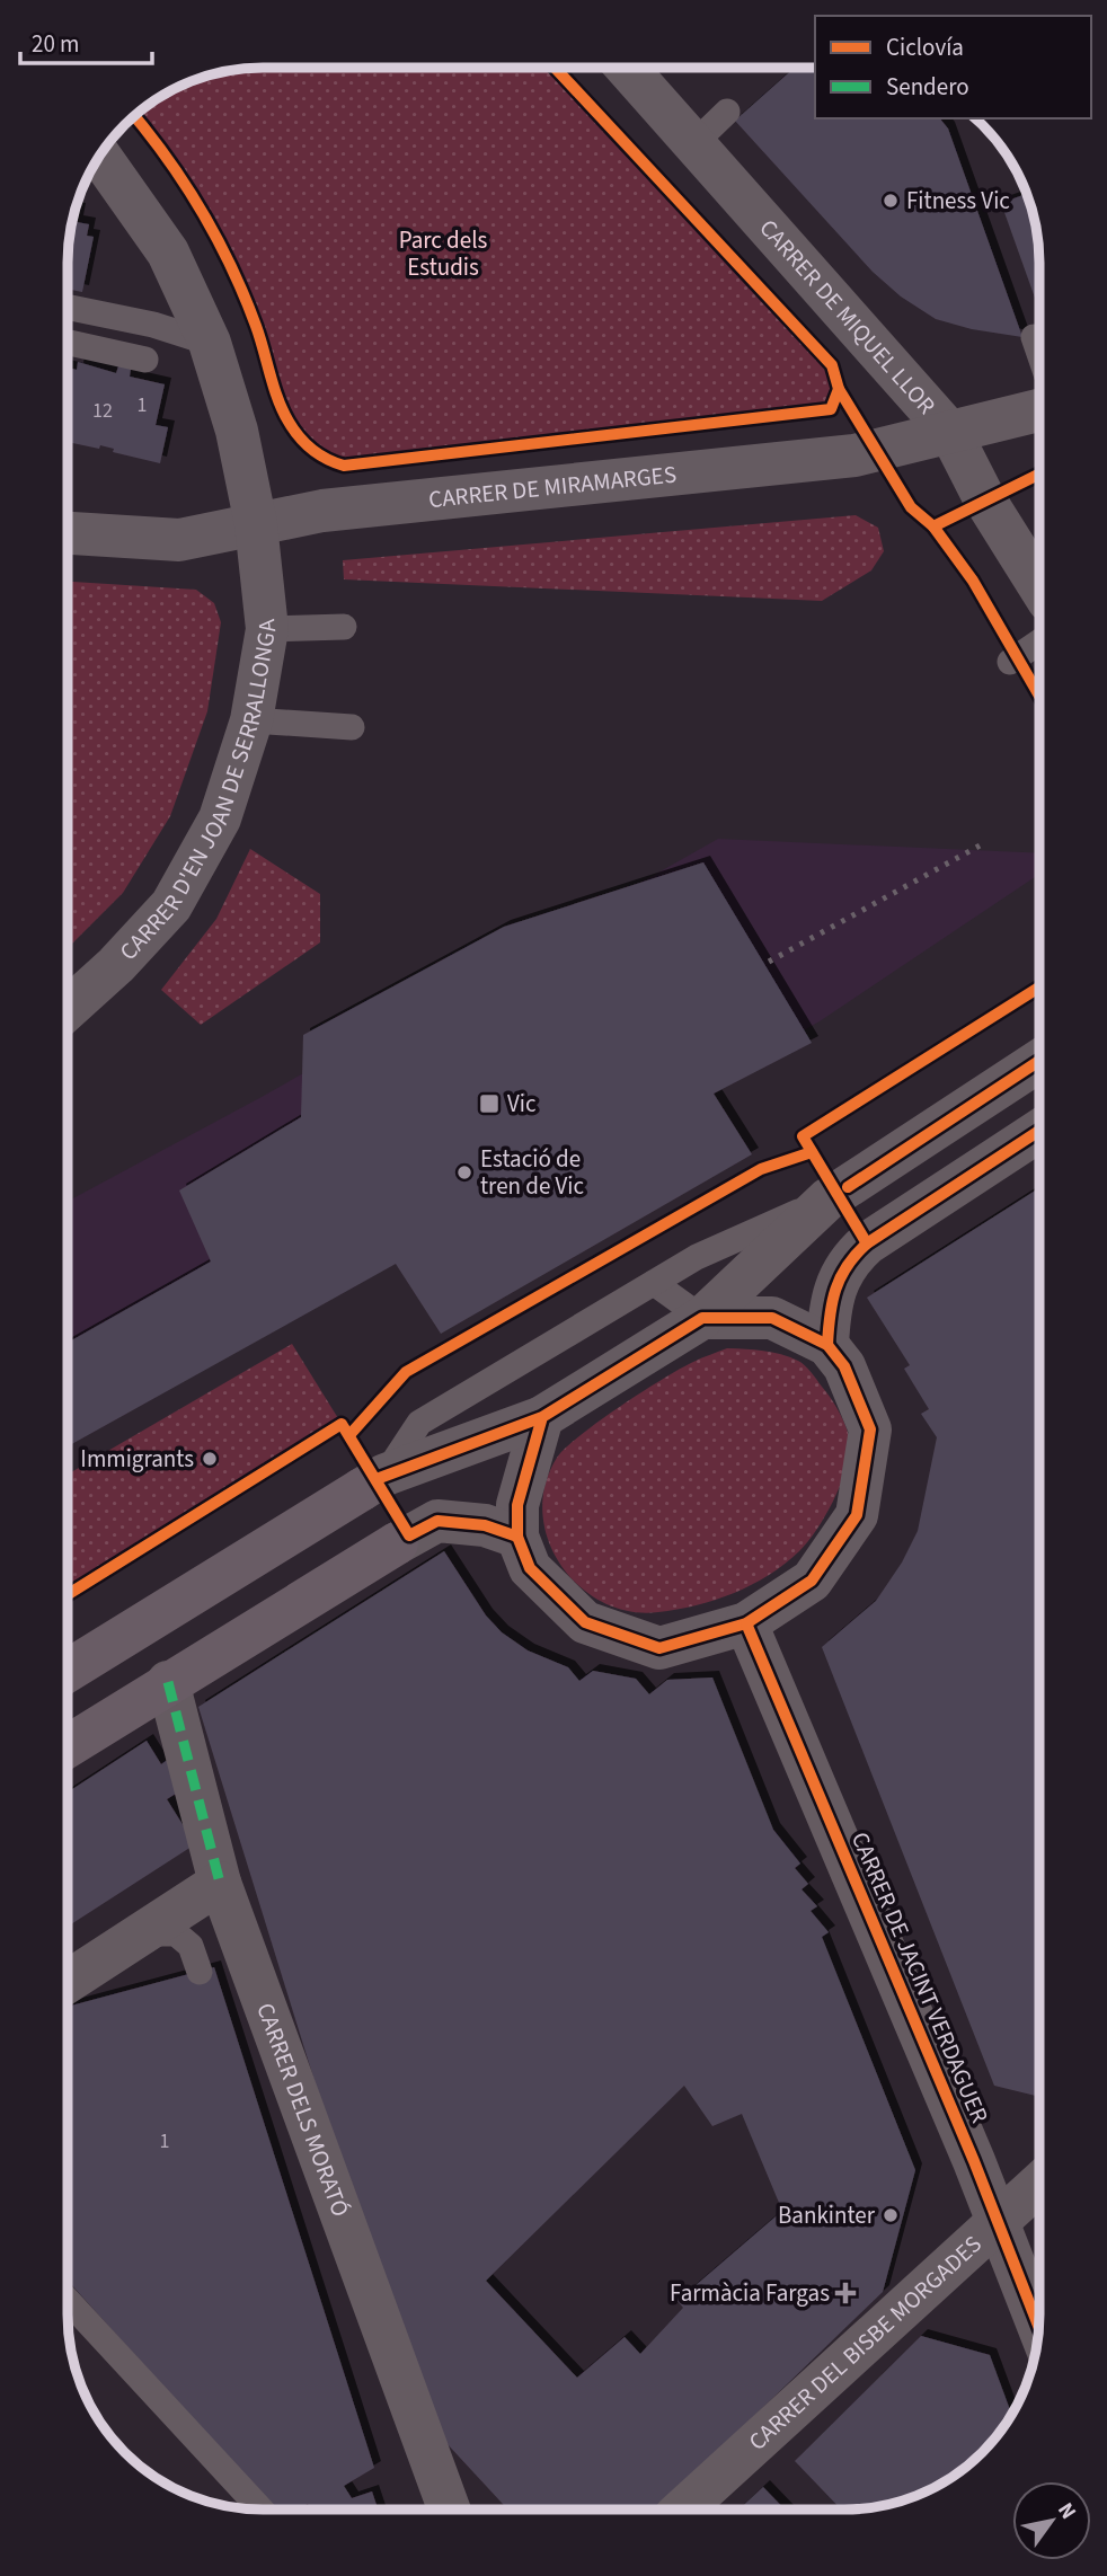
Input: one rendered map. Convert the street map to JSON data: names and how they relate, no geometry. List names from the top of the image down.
{
  "streets": {
    "street": [
      "CARRER DE MIQUEL LLOR",
      "CARRER DE MIRAMARGES",
      "CARRER D'EN JOAN DE SERRALLONGA",
      "CARRER DE JACINT VERDAGUER",
      "CARRER DELS MORATÓ",
      "CARRER DEL BISBE MORGADES"
    ]
  },
  "crossings": [
    ["CARRER DE MIQUEL LLOR", "CARRER DE MIRAMARGES"],
    ["CARRER DE MIRAMARGES", "CARRER D'EN JOAN DE SERRALLONGA"],
    ["CARRER DE JACINT VERDAGUER", "CARRER DEL BISBE MORGADES"]
  ],
  "parks": ["Parc dels Estudis"],
  "places": {
    "other": [
      "Fitness Vic",
      "Estació de tren de Vic",
      "Immigrants",
      "Bankinter"
    ],
    "transit": ["Vic"],
    "health": ["Farmàcia Fargas"]
  },
  "house_numbers": ["1", "12", "1"],
  "legend": ["Ciclovía", "Sendero"],
  "scale_bar": "20 m",
  "north": "top right"
}
